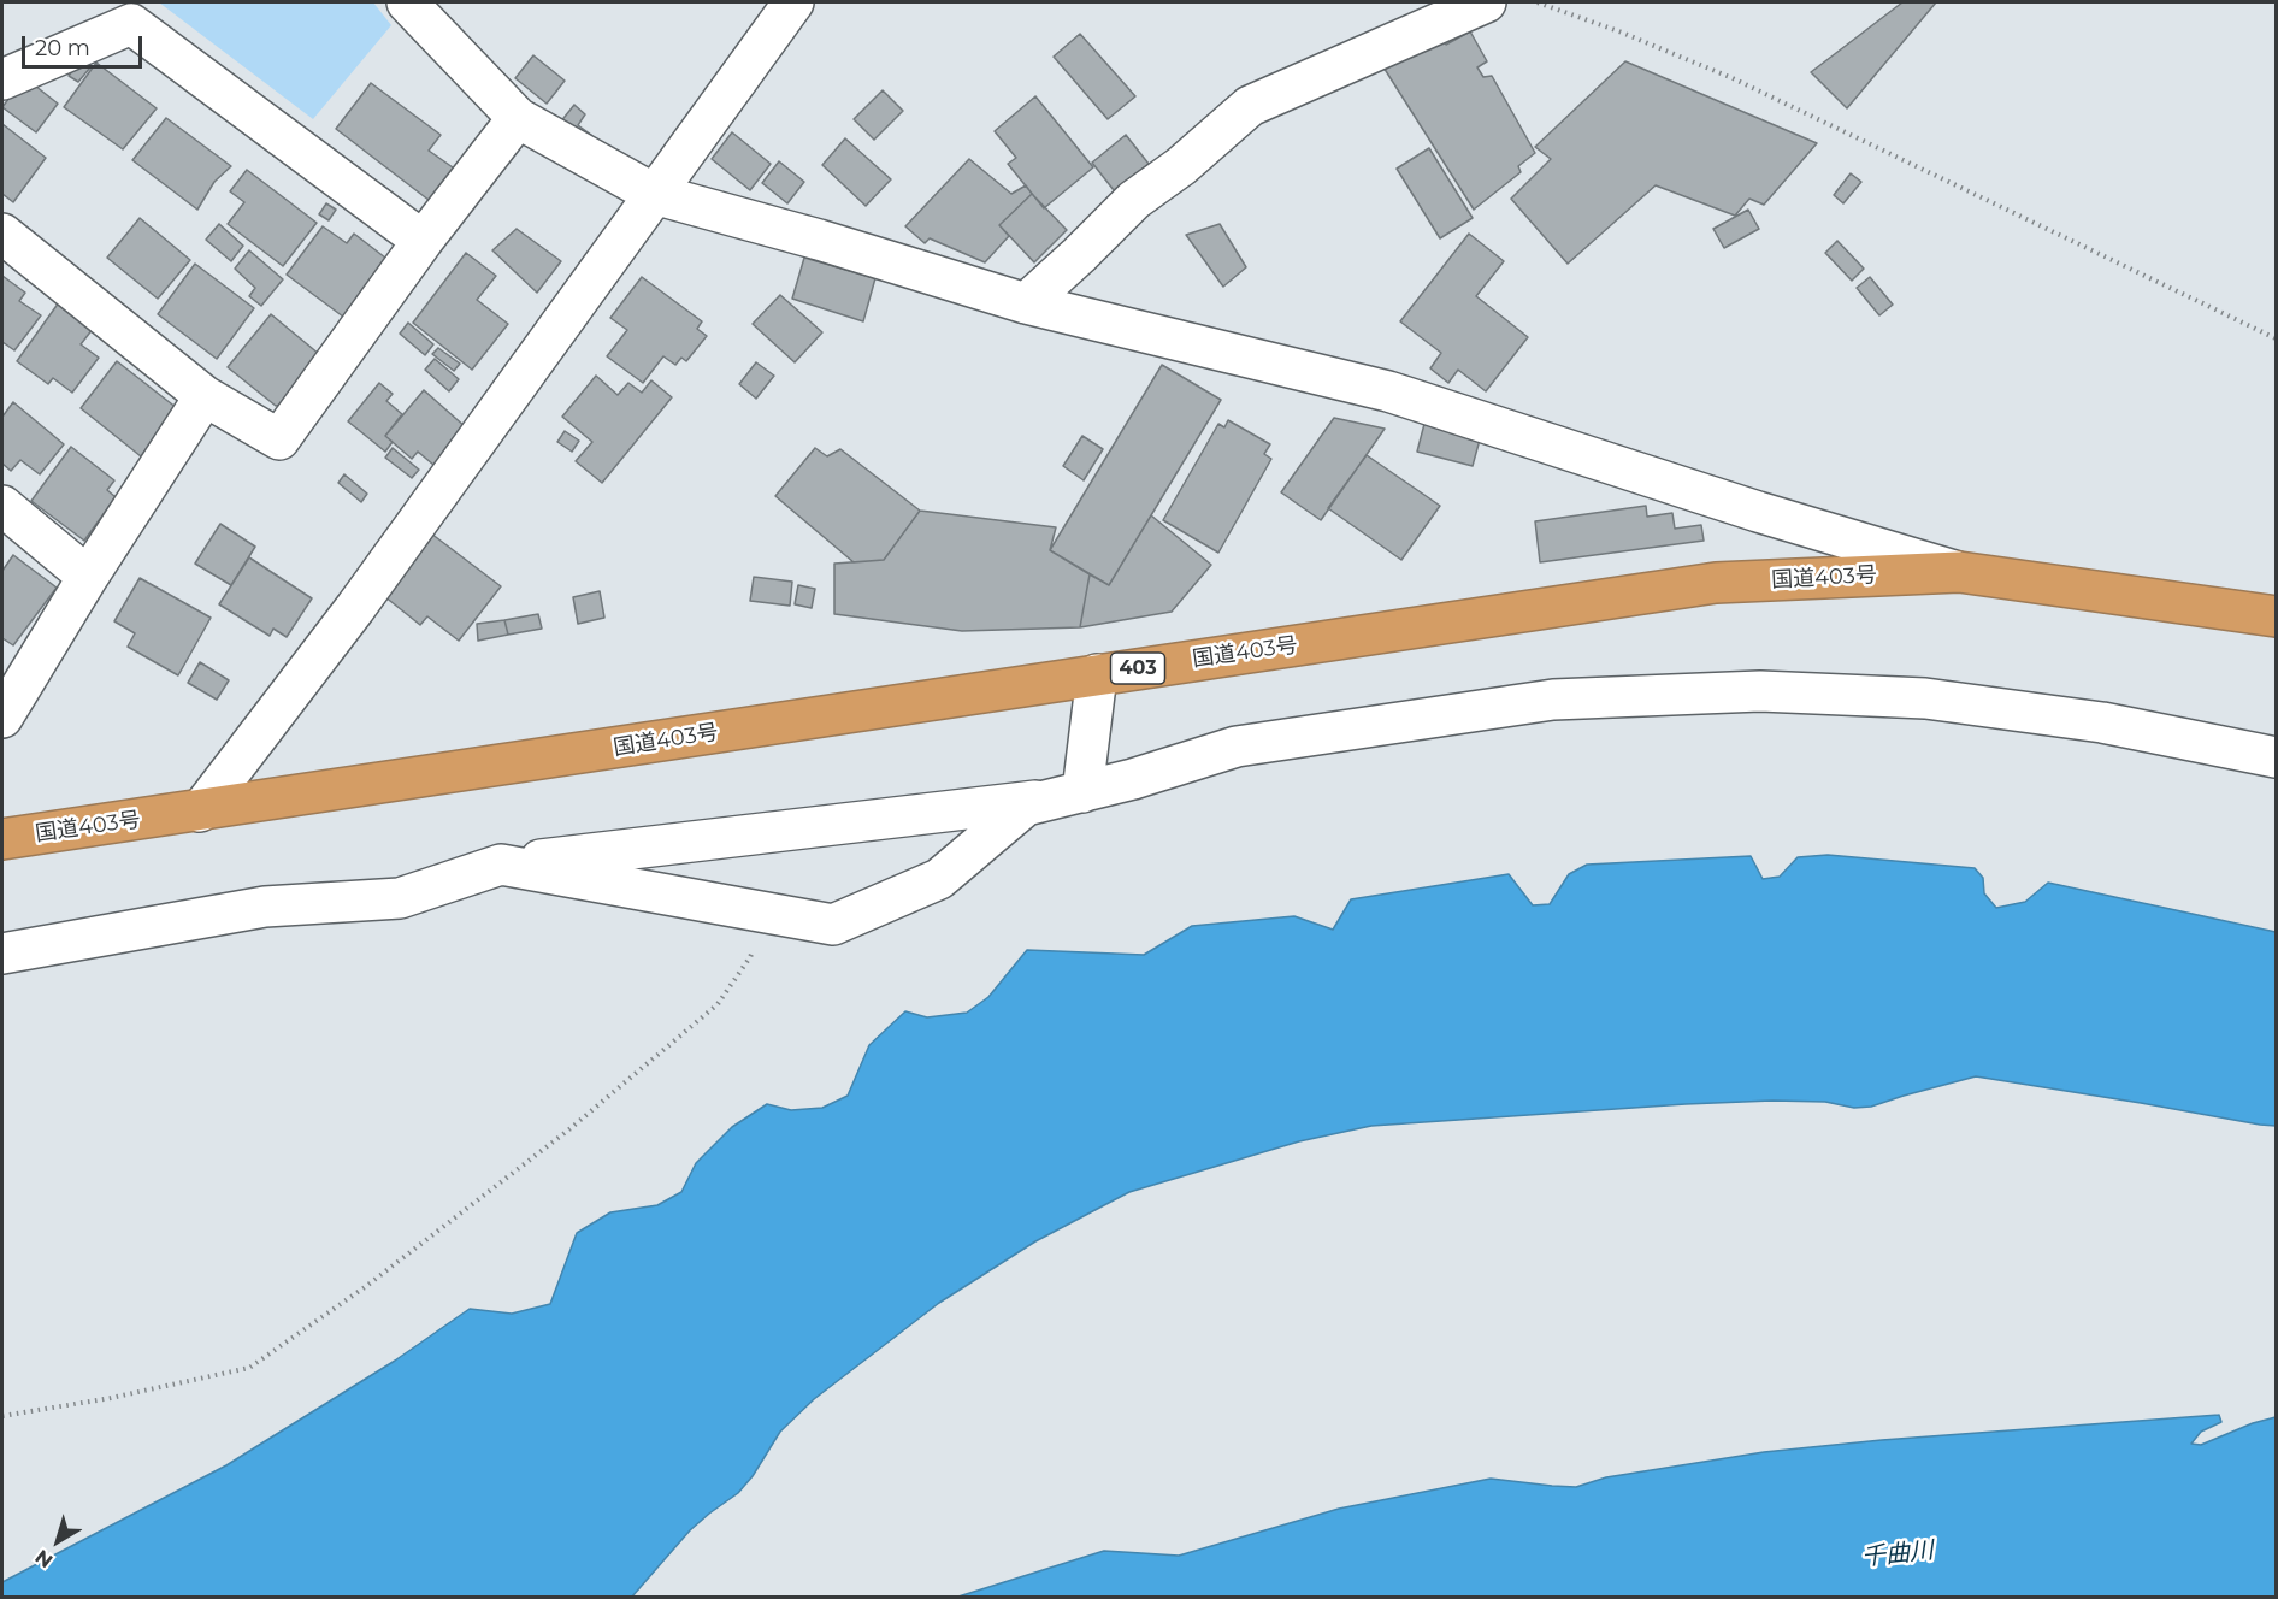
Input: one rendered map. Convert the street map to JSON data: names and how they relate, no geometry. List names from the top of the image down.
{
  "streets": {
    "highway": ["国道403号", "403"]
  },
  "water": ["千曲川"],
  "scale_bar": "20 m",
  "north": "bottom left"
}
